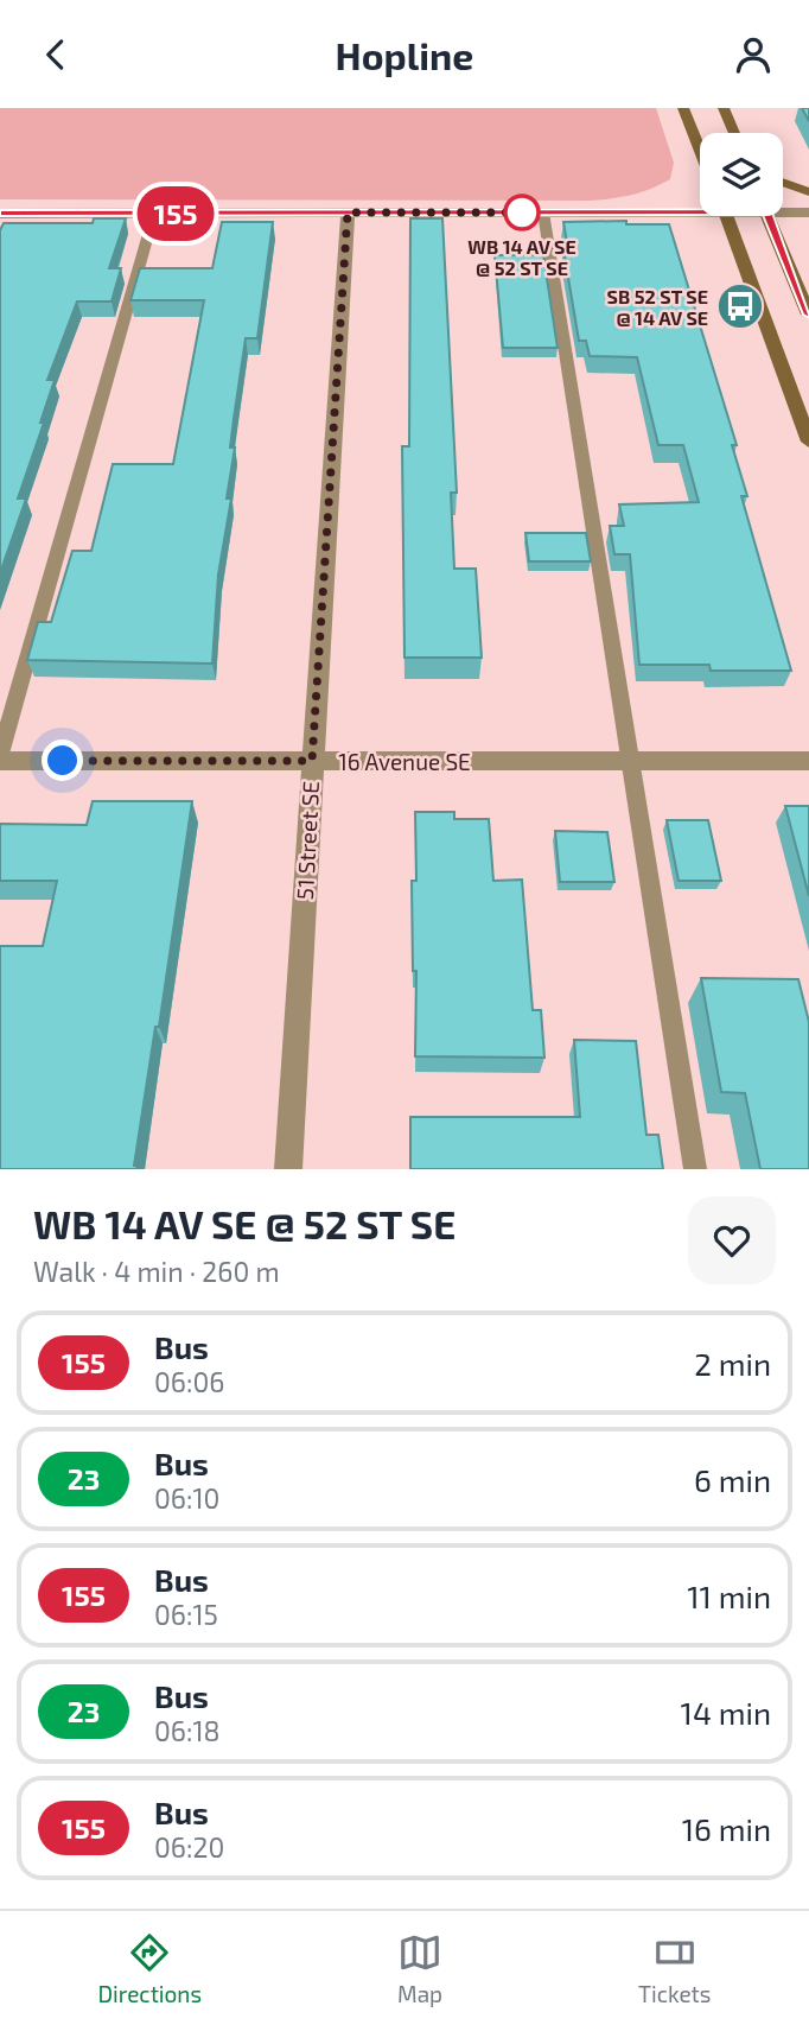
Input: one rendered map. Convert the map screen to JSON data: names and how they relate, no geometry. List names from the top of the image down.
{
  "streets": {
    "street": ["16 Avenue SE", "51 Street SE"]
  },
  "crossings": [
    ["16 Avenue SE", "51 Street SE"]
  ],
  "places": {
    "other": ["WB 14 AV SE @ 52 ST SE"],
    "bus stop": ["SB 52 ST SE @ 14 AV SE"]
  },
  "lines": ["bus line 155"],
  "page": {
    "header": "Hopline",
    "on_map": "155",
    "heading": ["WB 14 AV SE @ 52 ST SE", "Walk · 4 min · 260 m"],
    "list": [
      {
        "mark": "155",
        "name": "Bus",
        "note": "06:06",
        "value": "2 min"
      },
      {
        "mark": "23",
        "name": "Bus",
        "note": "06:10",
        "value": "6 min"
      },
      {
        "mark": "155",
        "name": "Bus",
        "note": "06:15",
        "value": "11 min"
      },
      {
        "mark": "23",
        "name": "Bus",
        "note": "06:18",
        "value": "14 min"
      },
      {
        "mark": "155",
        "name": "Bus",
        "note": "06:20",
        "value": "16 min"
      }
    ],
    "tabs": ["Directions", "Map", "Tickets"]
  }
}
